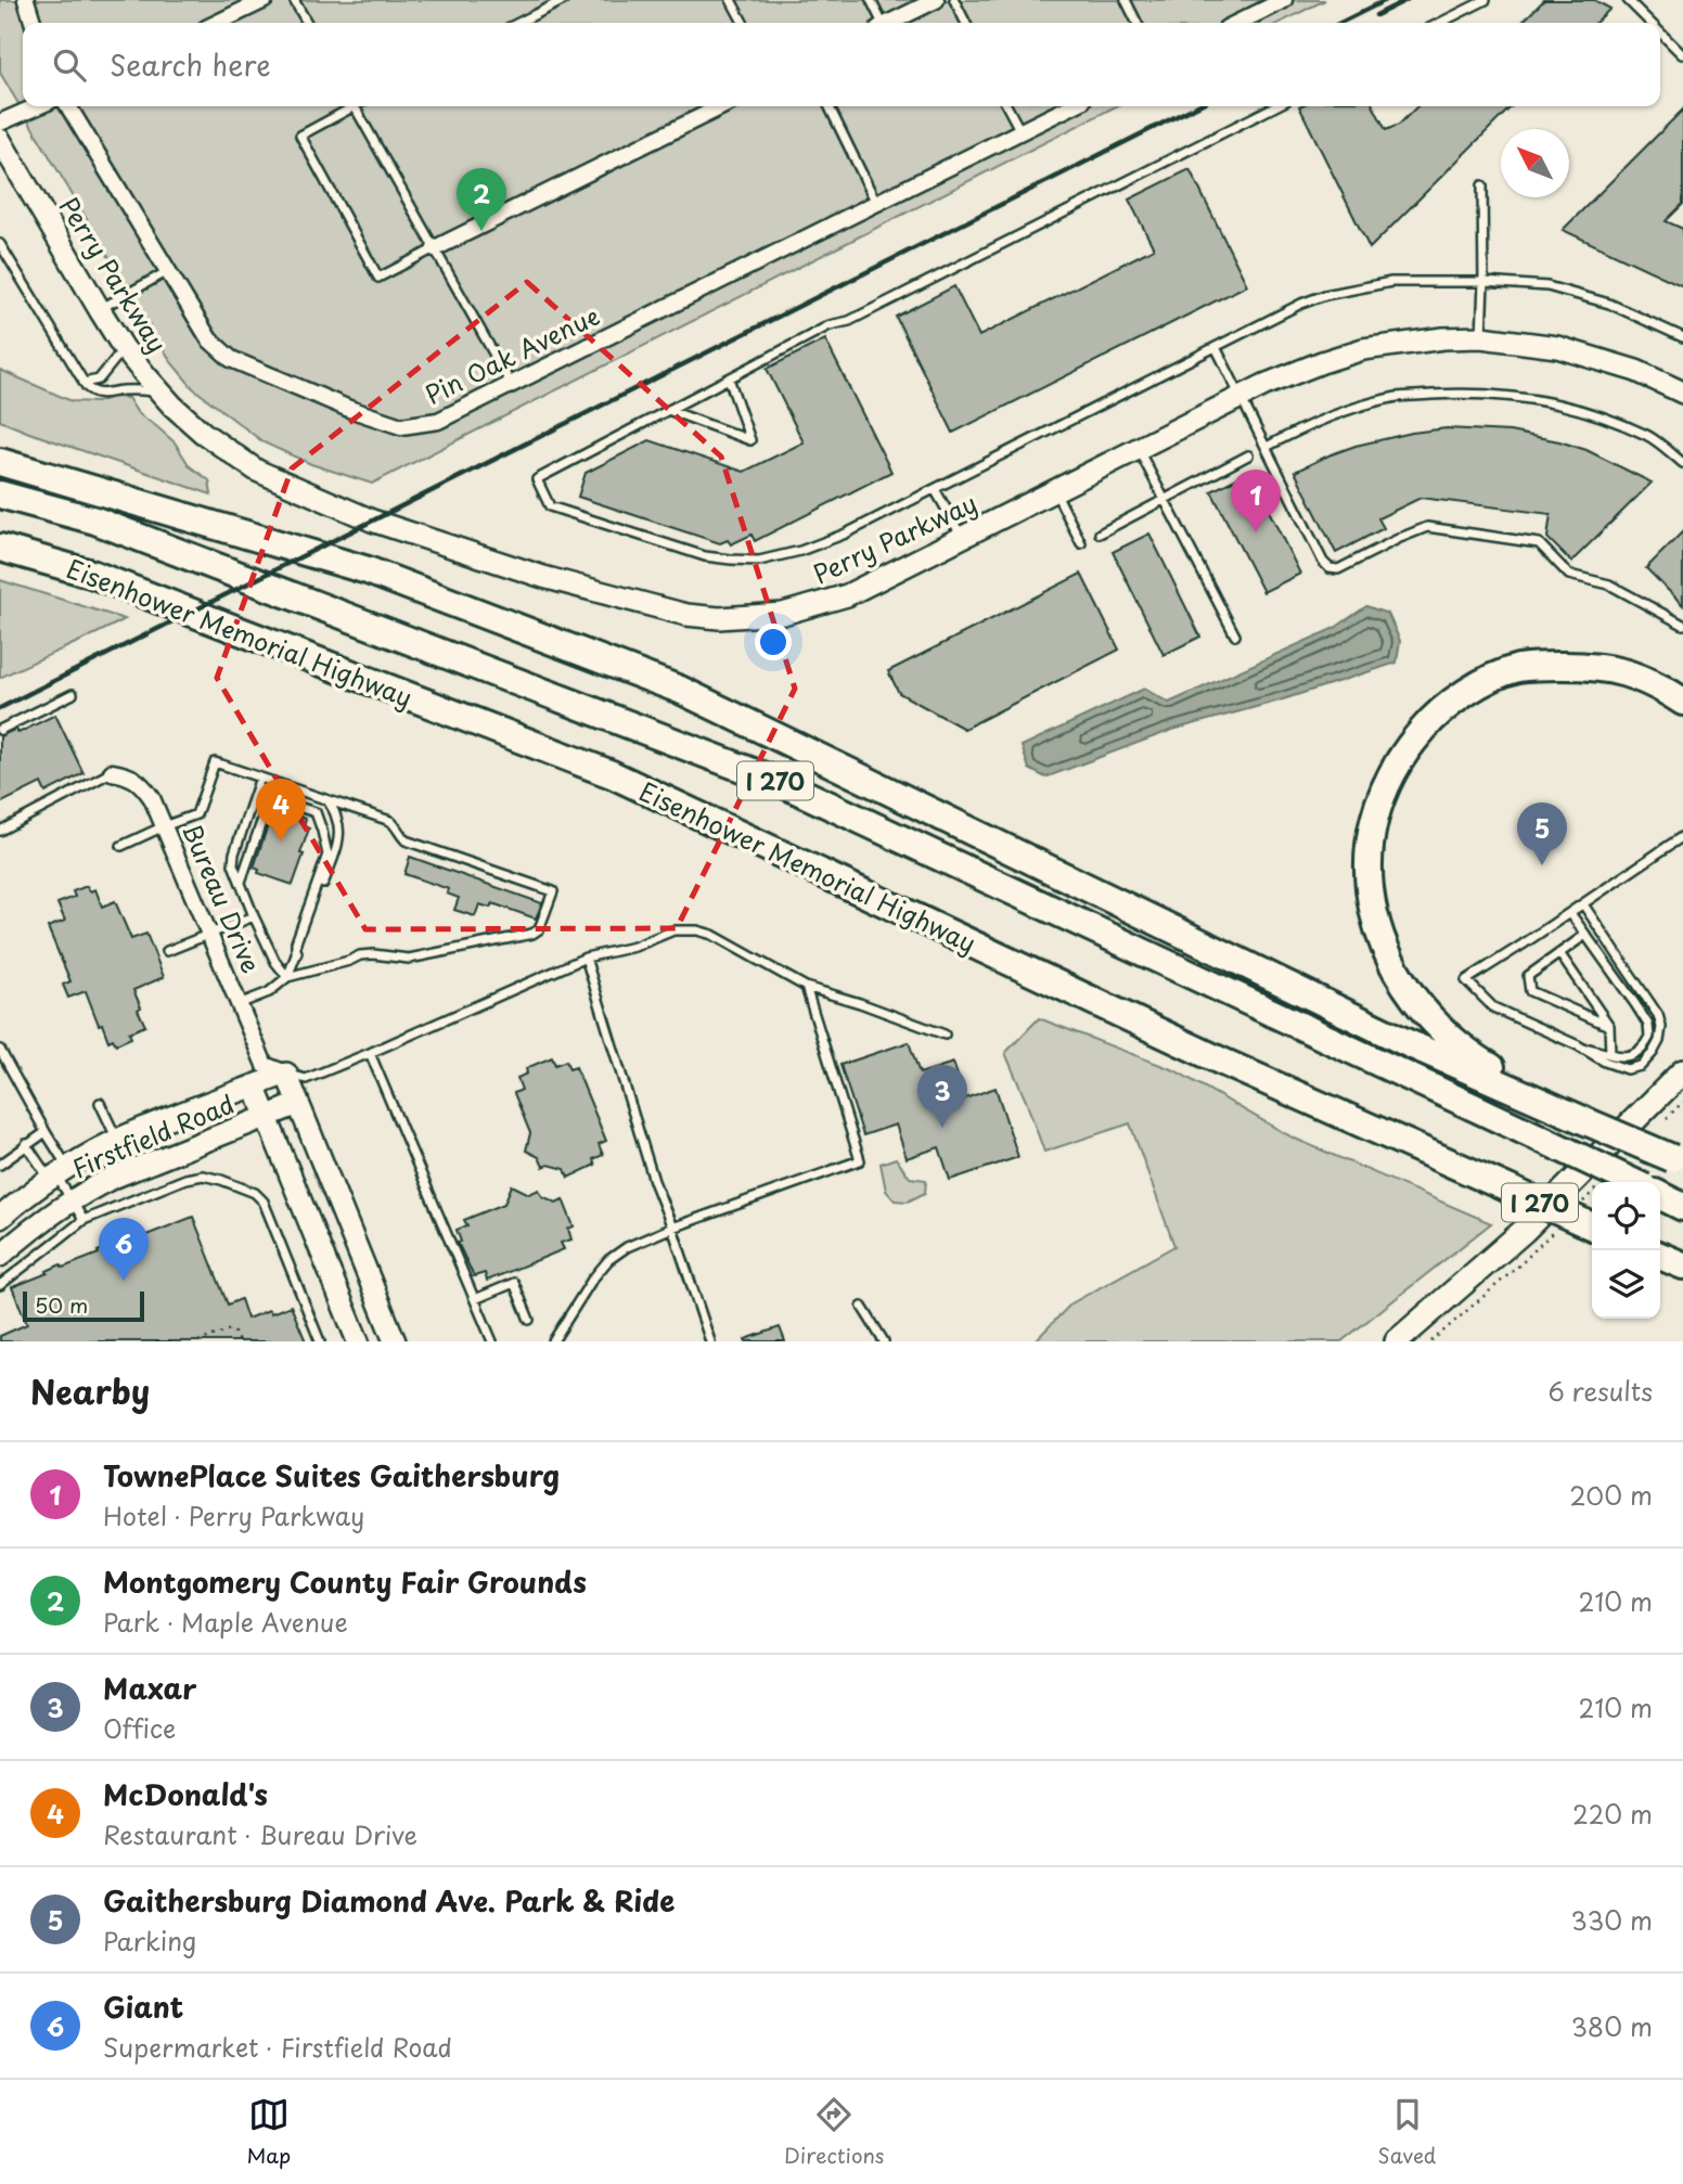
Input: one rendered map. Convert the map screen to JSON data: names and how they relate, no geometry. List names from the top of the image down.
{
  "streets": {
    "highway": ["Eisenhower Memorial Highway", "I 270"],
    "street": [
      "Perry Parkway",
      "Pin Oak Avenue",
      "Bureau Drive",
      "Firstfield Road"
    ]
  },
  "scale_bar": "50 m",
  "north": "top left",
  "page": {
    "search": "Search here",
    "pins": [
      "2",
      "1",
      "4",
      "5",
      "3",
      "6"
    ],
    "scale": "50 m",
    "heading": ["Nearby", "6 results"],
    "list": [
      {
        "mark": "1",
        "name": "TownePlace Suites Gaithersburg",
        "note": "Hotel · Perry Parkway",
        "value": "200 m"
      },
      {
        "mark": "2",
        "name": "Montgomery County Fair Grounds",
        "note": "Park · Maple Avenue",
        "value": "210 m"
      },
      {
        "mark": "3",
        "name": "Maxar",
        "note": "Office",
        "value": "210 m"
      },
      {
        "mark": "4",
        "name": "McDonald's",
        "note": "Restaurant · Bureau Drive",
        "value": "220 m"
      },
      {
        "mark": "5",
        "name": "Gaithersburg Diamond Ave. Park & Ride",
        "note": "Parking",
        "value": "330 m"
      },
      {
        "mark": "6",
        "name": "Giant",
        "note": "Supermarket · Firstfield Road",
        "value": "380 m"
      }
    ],
    "nav": ["Map", "Directions", "Saved"]
  }
}
